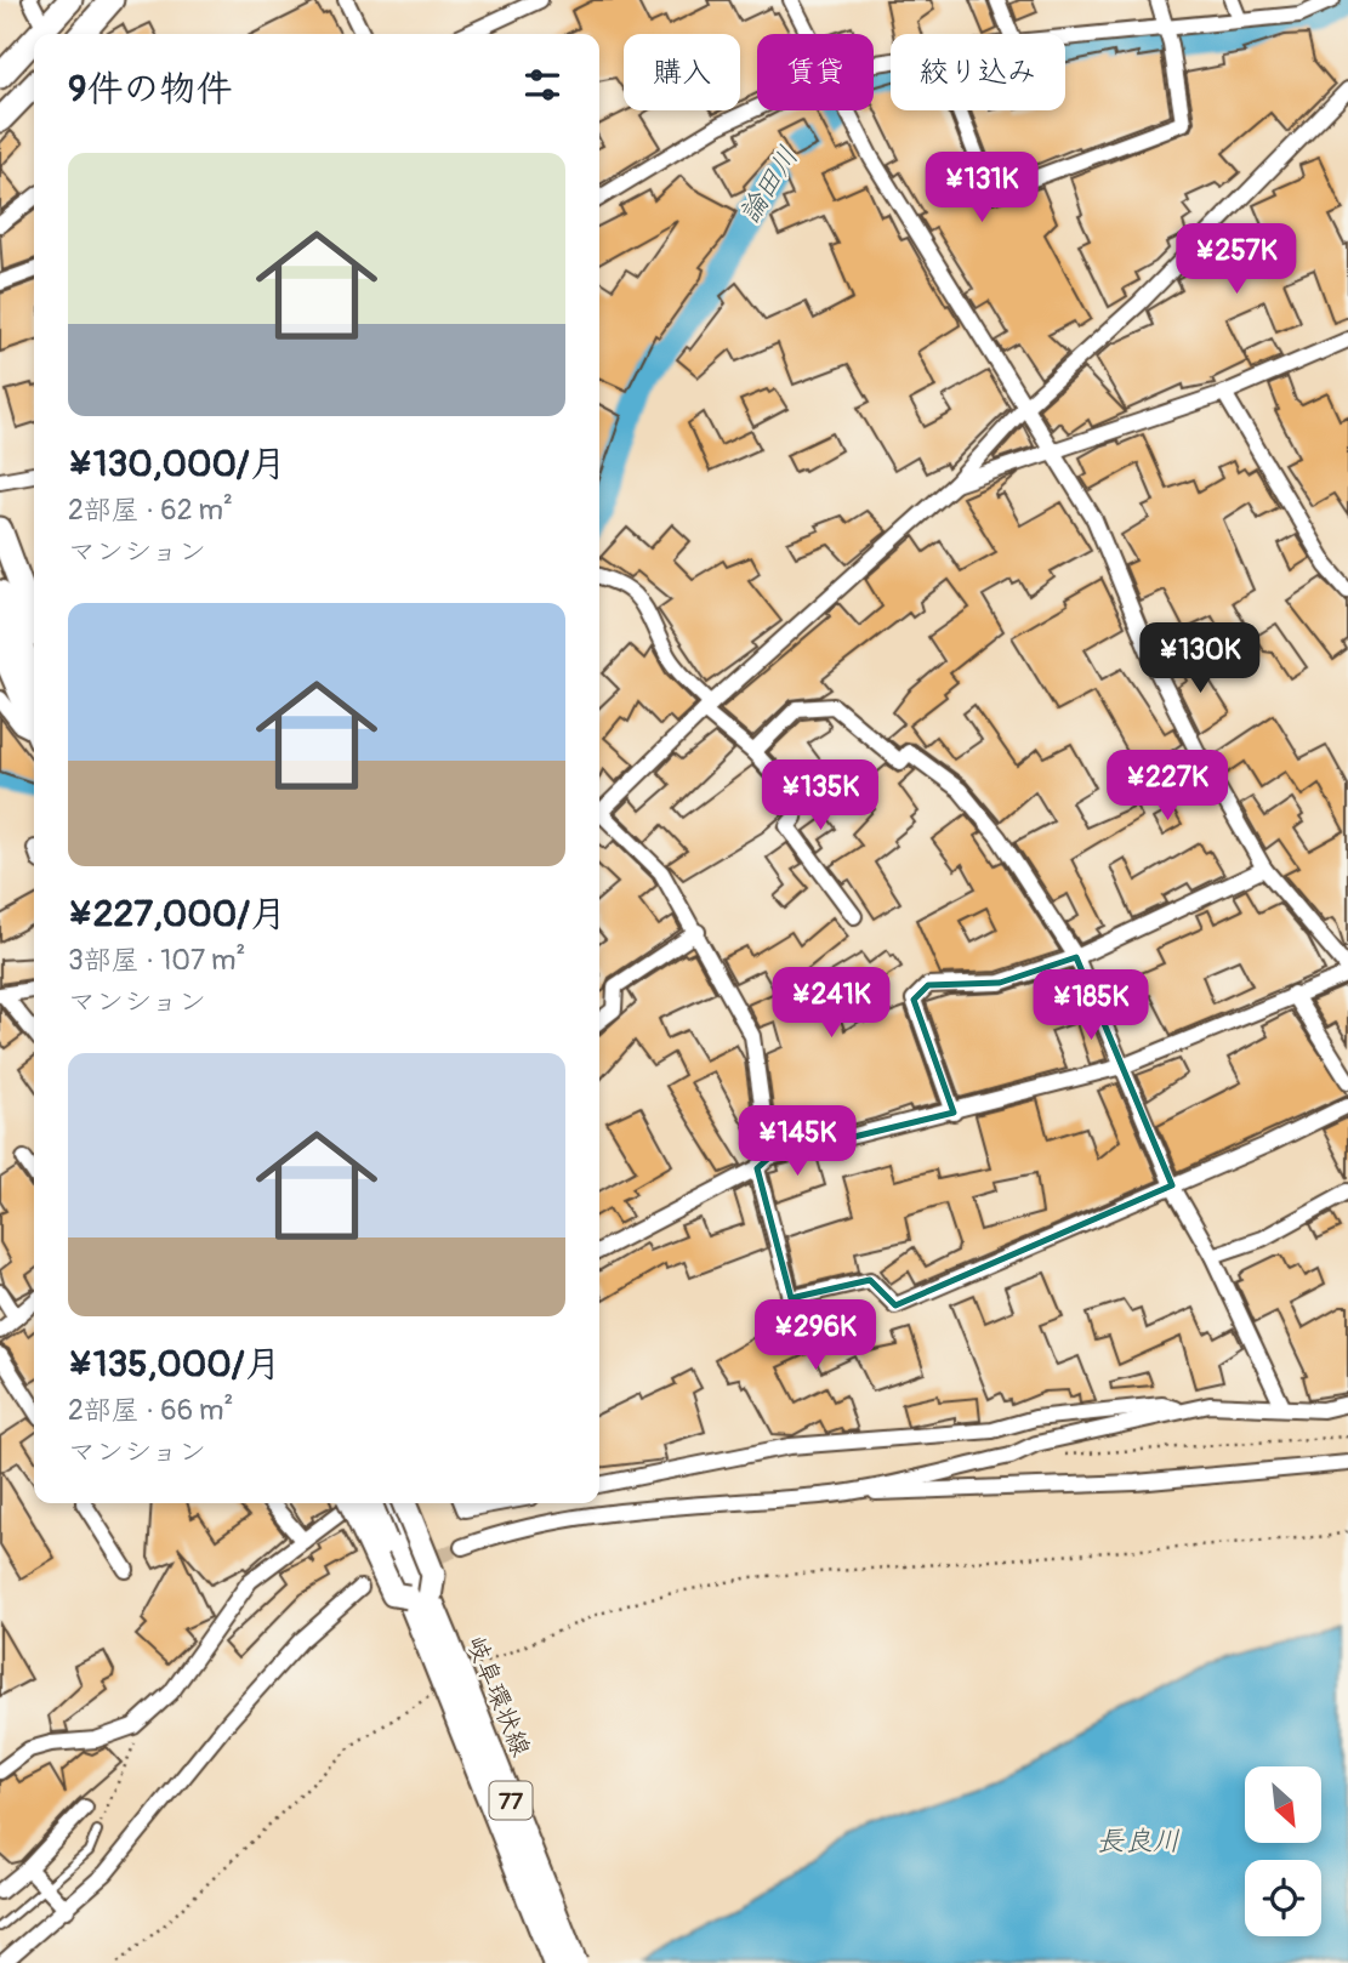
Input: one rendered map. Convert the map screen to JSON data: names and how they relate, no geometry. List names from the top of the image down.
{
  "streets": {
    "main road": ["岐阜環状線", "77"]
  },
  "crossings": [
    ["岐阜環状線", "77"]
  ],
  "water": ["論田川", "長良川"],
  "north": "bottom right",
  "page": {
    "chip": ["購入", "賃貸", "絞り込み"],
    "heading": "9件の物件",
    "list": [
      {
        "name": "¥130,000/月",
        "note": "2部屋 · 62 m² · マンション"
      },
      {
        "name": "¥227,000/月",
        "note": "3部屋 · 107 m² · マンション"
      },
      {
        "name": "¥135,000/月",
        "note": "2部屋 · 66 m² · マンション"
      }
    ],
    "price": [
      "¥131K",
      "¥257K",
      "¥130K",
      "¥227K",
      "¥135K",
      "¥241K",
      "¥185K",
      "¥145K",
      "¥296K"
    ]
  }
}
